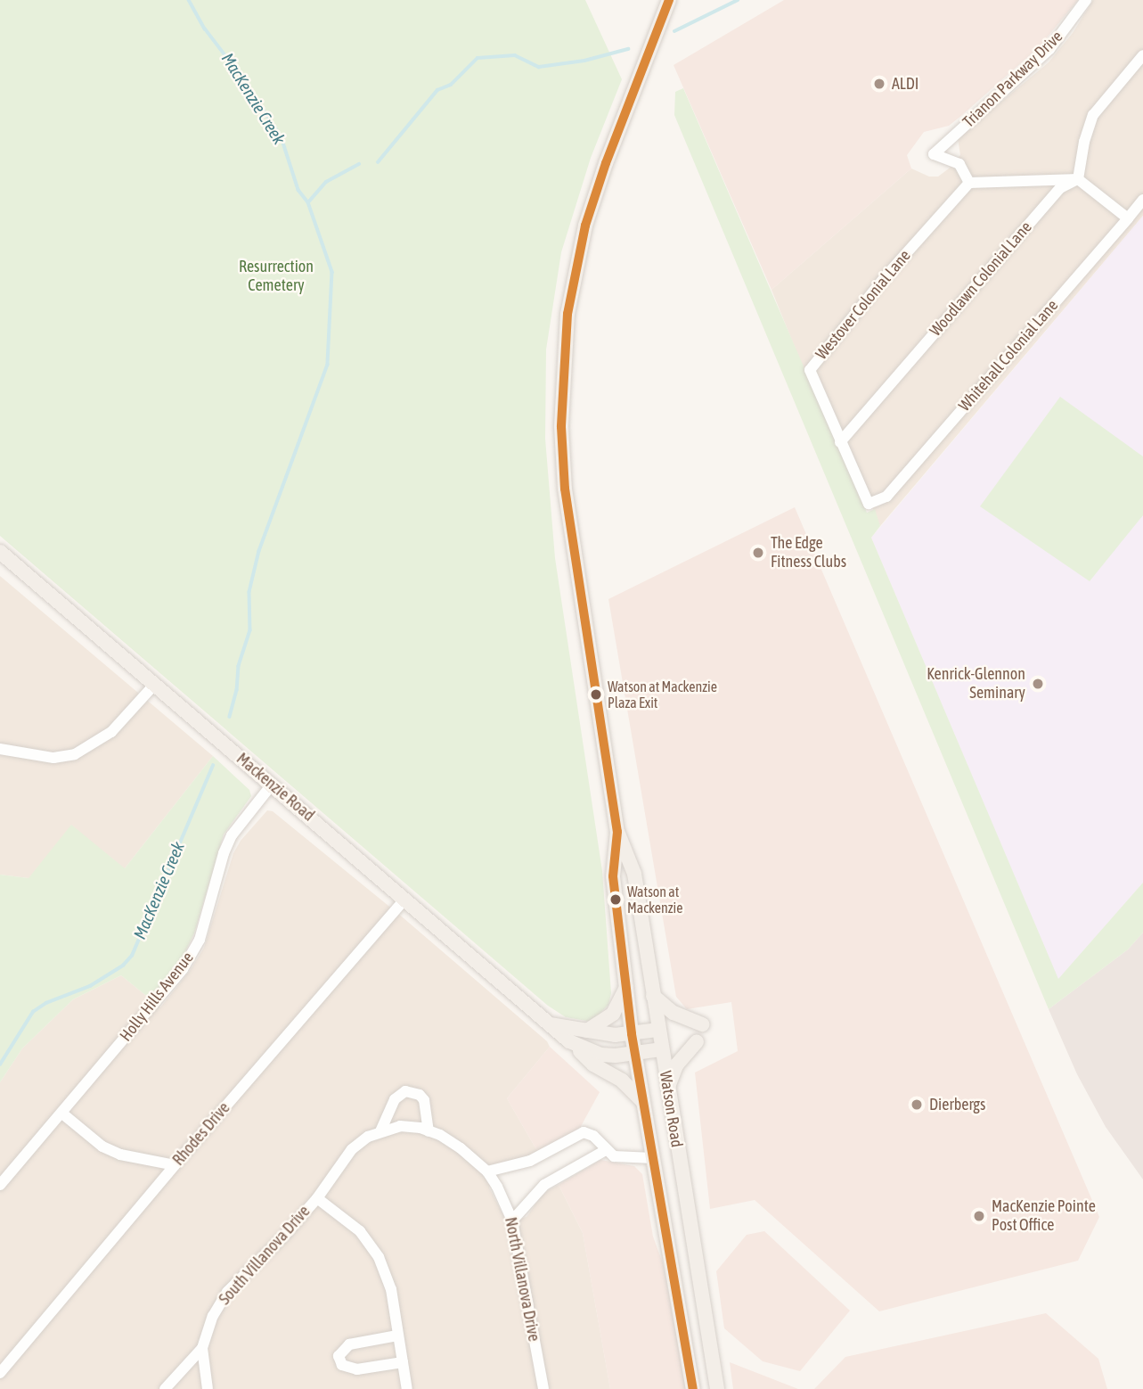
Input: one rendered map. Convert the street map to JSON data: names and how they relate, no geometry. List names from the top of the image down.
{
  "streets": {
    "main road": ["Mackenzie Road", "Watson Road"],
    "street": [
      "Trianon Parkway Drive",
      "Woodlawn Colonial Lane",
      "Westover Colonial Lane",
      "Whitehall Colonial Lane",
      "Holly Hills Avenue",
      "Rhodes Drive",
      "South Villanova Drive",
      "North Villanova Drive"
    ]
  },
  "crossings": [
    ["Trianon Parkway Drive", "Westover Colonial Lane"],
    ["Woodlawn Colonial Lane", "Westover Colonial Lane"],
    ["Woodlawn Colonial Lane", "Whitehall Colonial Lane"],
    ["Westover Colonial Lane", "Whitehall Colonial Lane"],
    ["Mackenzie Road", "Holly Hills Avenue"],
    ["Mackenzie Road", "Watson Road"],
    ["Mackenzie Road", "Rhodes Drive"],
    ["South Villanova Drive", "North Villanova Drive"]
  ],
  "water": ["MacKenzie Creek"],
  "parks": ["Resurrection Cemetery"],
  "places": [
    "ALDI",
    "The Edge Fitness Clubs",
    "Kenrick-Glennon Seminary",
    "Watson at Mackenzie Plaza Exit",
    "Watson at Mackenzie",
    "Dierbergs",
    "MacKenzie Pointe Post Office"
  ]
}
